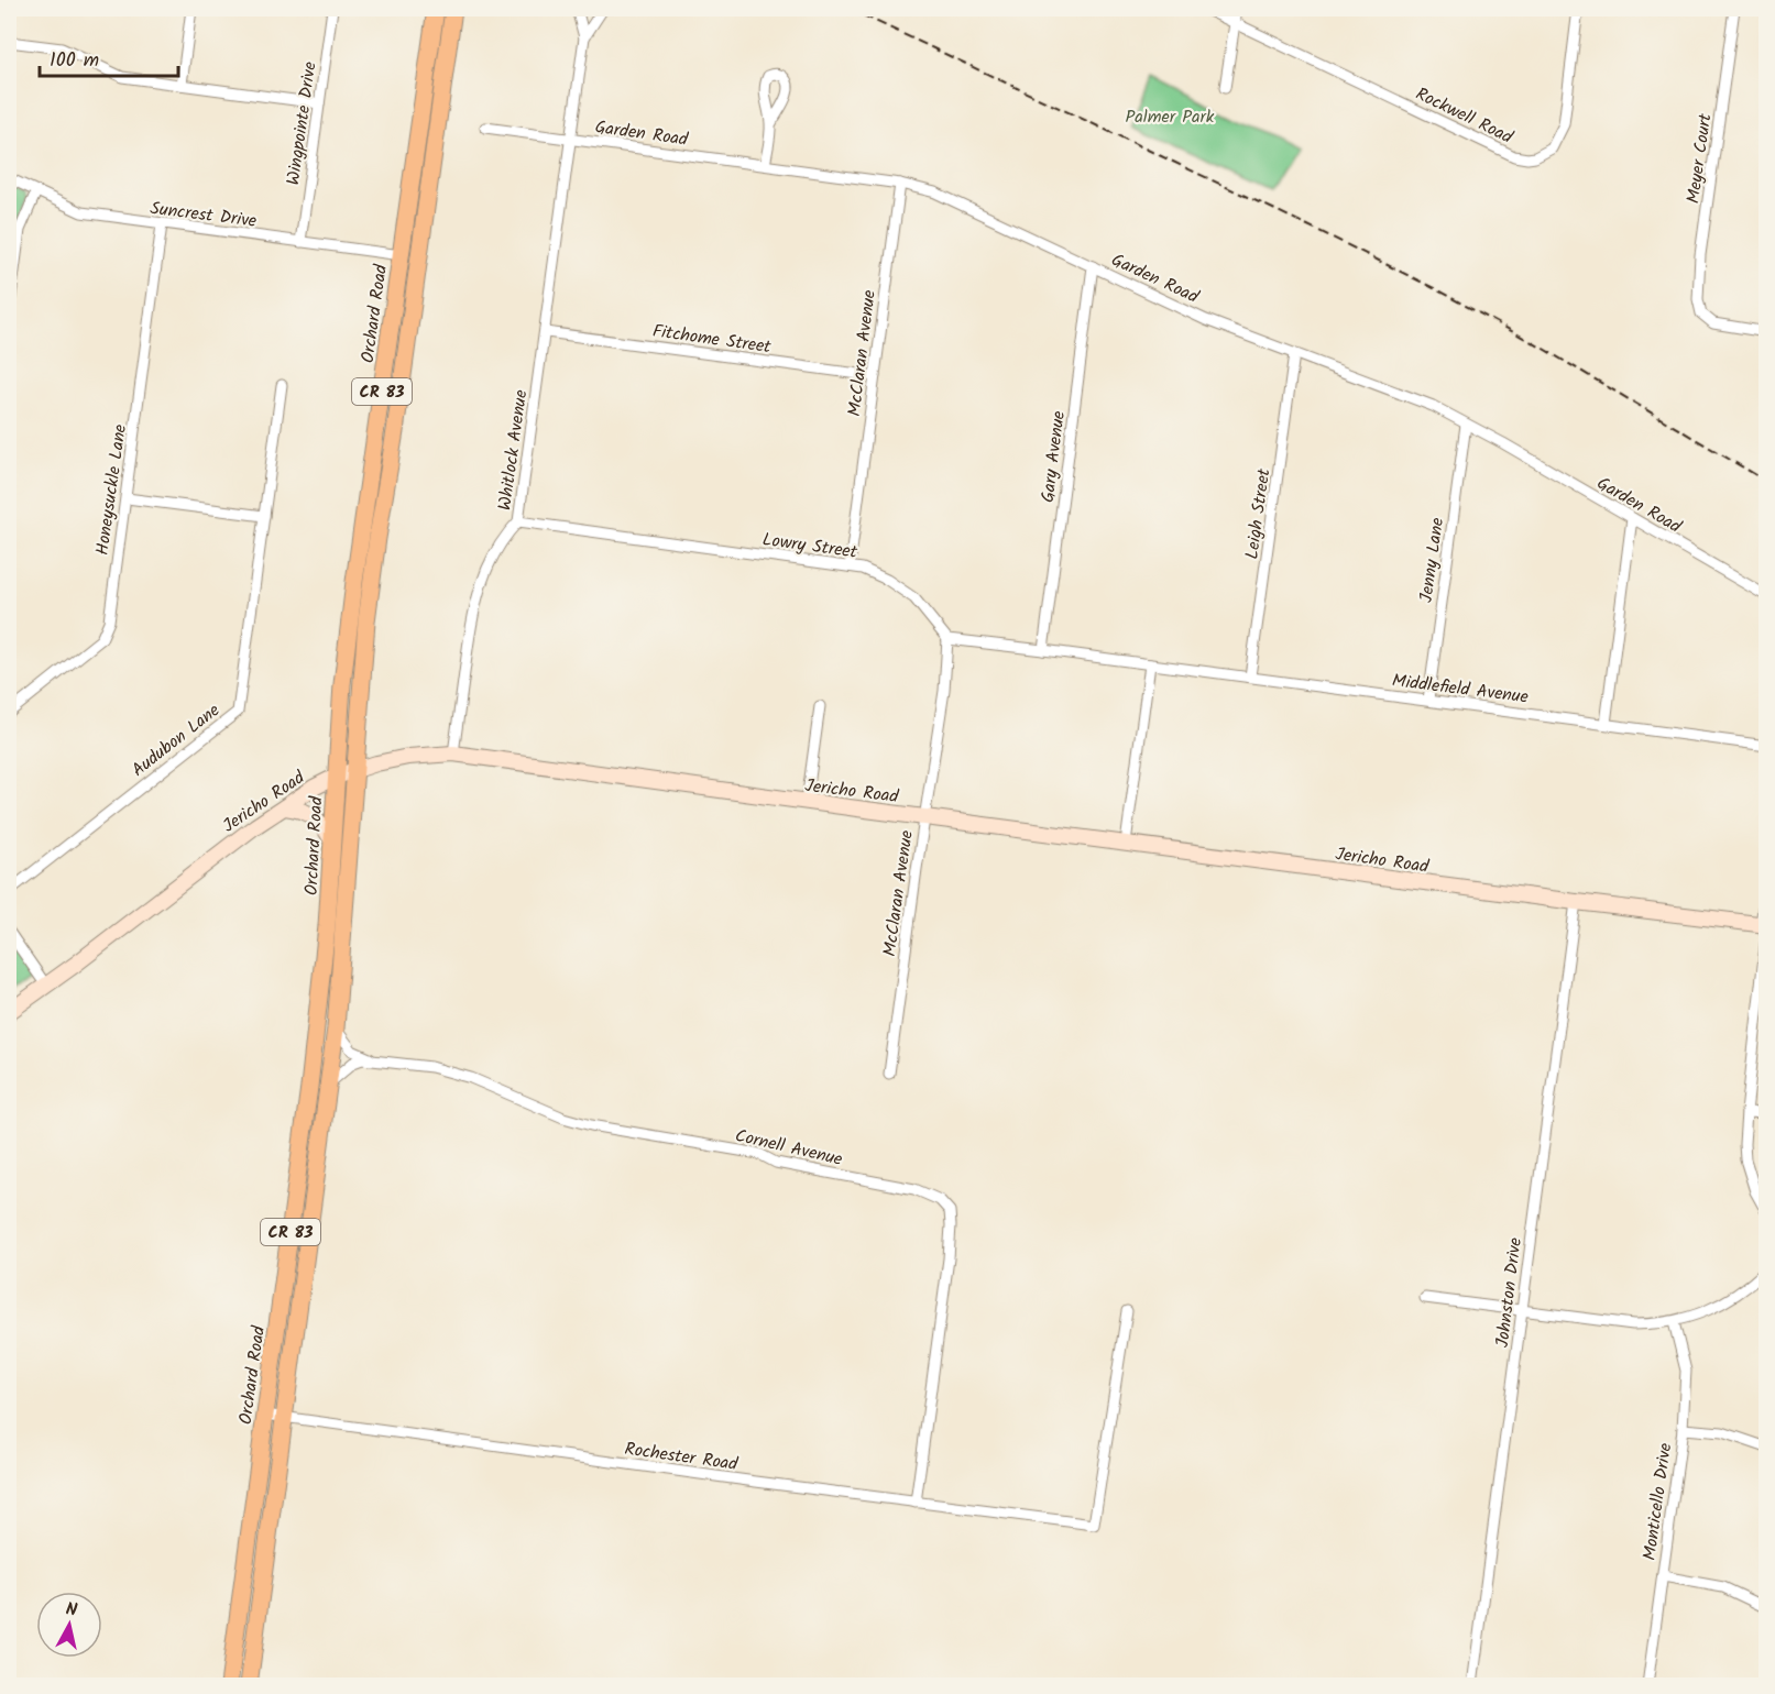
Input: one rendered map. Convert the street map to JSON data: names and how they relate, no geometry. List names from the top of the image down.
{
  "streets": {
    "main road": ["Orchard Road", "CR 83", "Jericho Road"],
    "street": [
      "Rockwell Road",
      "Wingpointe Drive",
      "Garden Road",
      "Meyer Court",
      "Suncrest Drive",
      "Fitchome Street",
      "McClaran Avenue",
      "Whitlock Avenue",
      "Gary Avenue",
      "Honeysuckle Lane",
      "Leigh Street",
      "Lowry Street",
      "Jenny Lane",
      "Middlefield Avenue",
      "Audubon Lane",
      "Cornell Avenue",
      "Johnston Drive",
      "Rochester Road",
      "Monticello Drive"
    ]
  },
  "crossings": [
    ["Wingpointe Drive", "Suncrest Drive"],
    ["Garden Road", "McClaran Avenue"],
    ["Garden Road", "Whitlock Avenue"],
    ["Garden Road", "Gary Avenue"],
    ["Garden Road", "Leigh Street"],
    ["Garden Road", "Jenny Lane"],
    ["Suncrest Drive", "Orchard Road"],
    ["Suncrest Drive", "Honeysuckle Lane"],
    ["Orchard Road", "Jericho Road"],
    ["Orchard Road", "Cornell Avenue"],
    ["Orchard Road", "Rochester Road"],
    ["Fitchome Street", "McClaran Avenue"],
    ["Fitchome Street", "Whitlock Avenue"],
    ["McClaran Avenue", "Lowry Street"],
    ["McClaran Avenue", "Jericho Road"],
    ["Whitlock Avenue", "Lowry Street"],
    ["Whitlock Avenue", "Jericho Road"],
    ["Leigh Street", "Middlefield Avenue"],
    ["Jenny Lane", "Middlefield Avenue"],
    ["Jericho Road", "Johnston Drive"],
    ["Cornell Avenue", "Rochester Road"]
  ],
  "parks": ["Palmer Park"],
  "scale_bar": "100 m",
  "north": "top"
}
